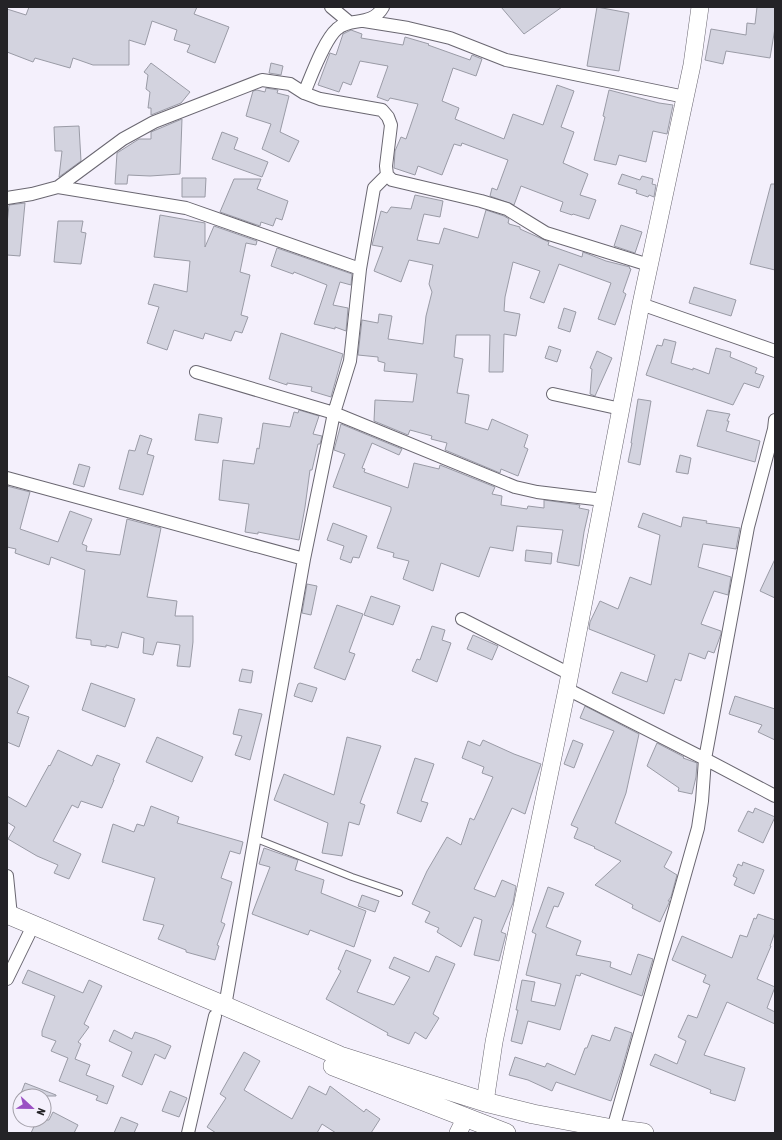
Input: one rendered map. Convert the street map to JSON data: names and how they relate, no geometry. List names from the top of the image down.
{
  "north": "right"
}
